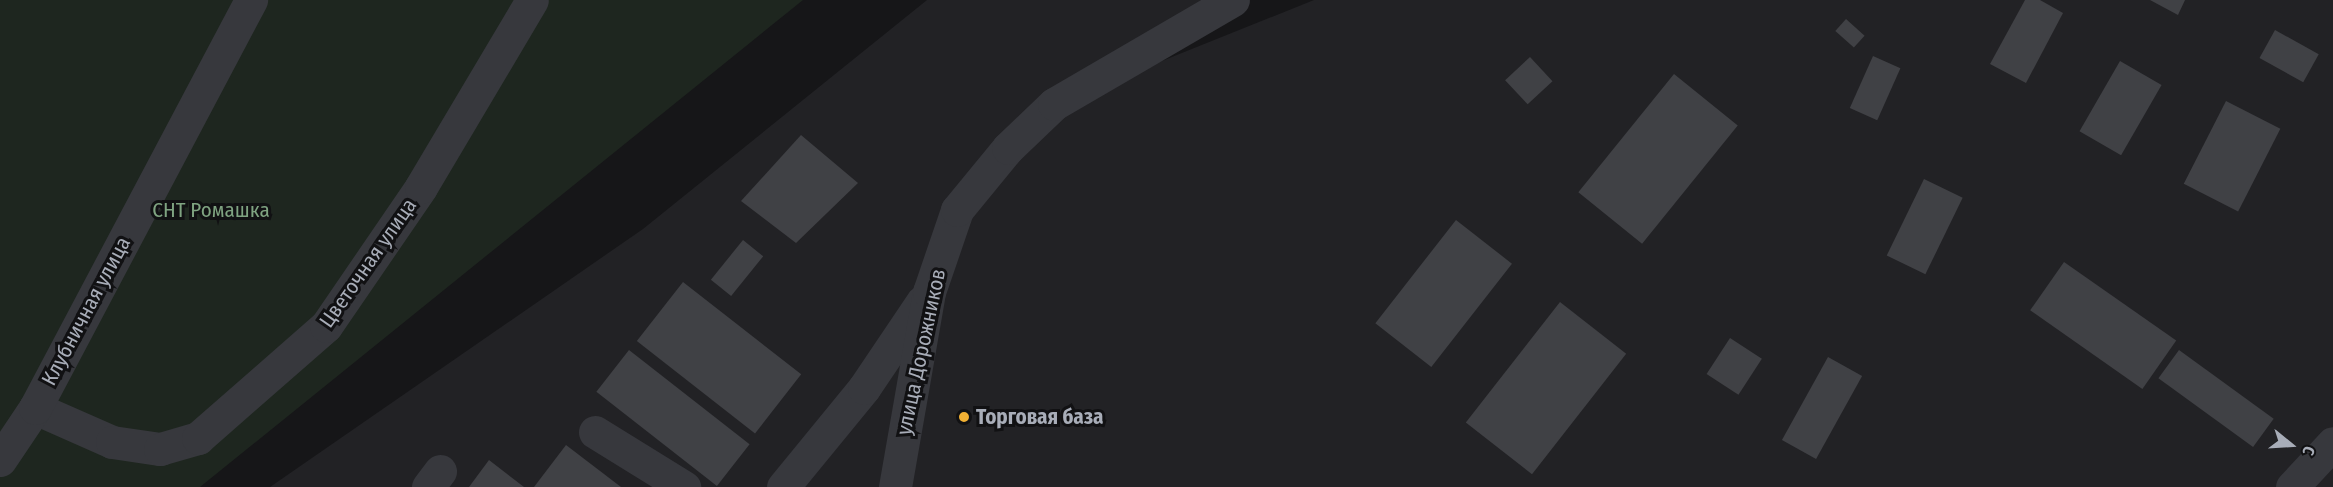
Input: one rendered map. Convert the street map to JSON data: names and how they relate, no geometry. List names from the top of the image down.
{
  "streets": {
    "street": ["Цветочная улица", "Клубничная улица", "улица Дорожников"]
  },
  "crossings": [
    ["Цветочная улица", "Клубничная улица"]
  ],
  "parks": ["СНТ Ромашка"],
  "places": ["Торговая база"],
  "north": "right"
}
